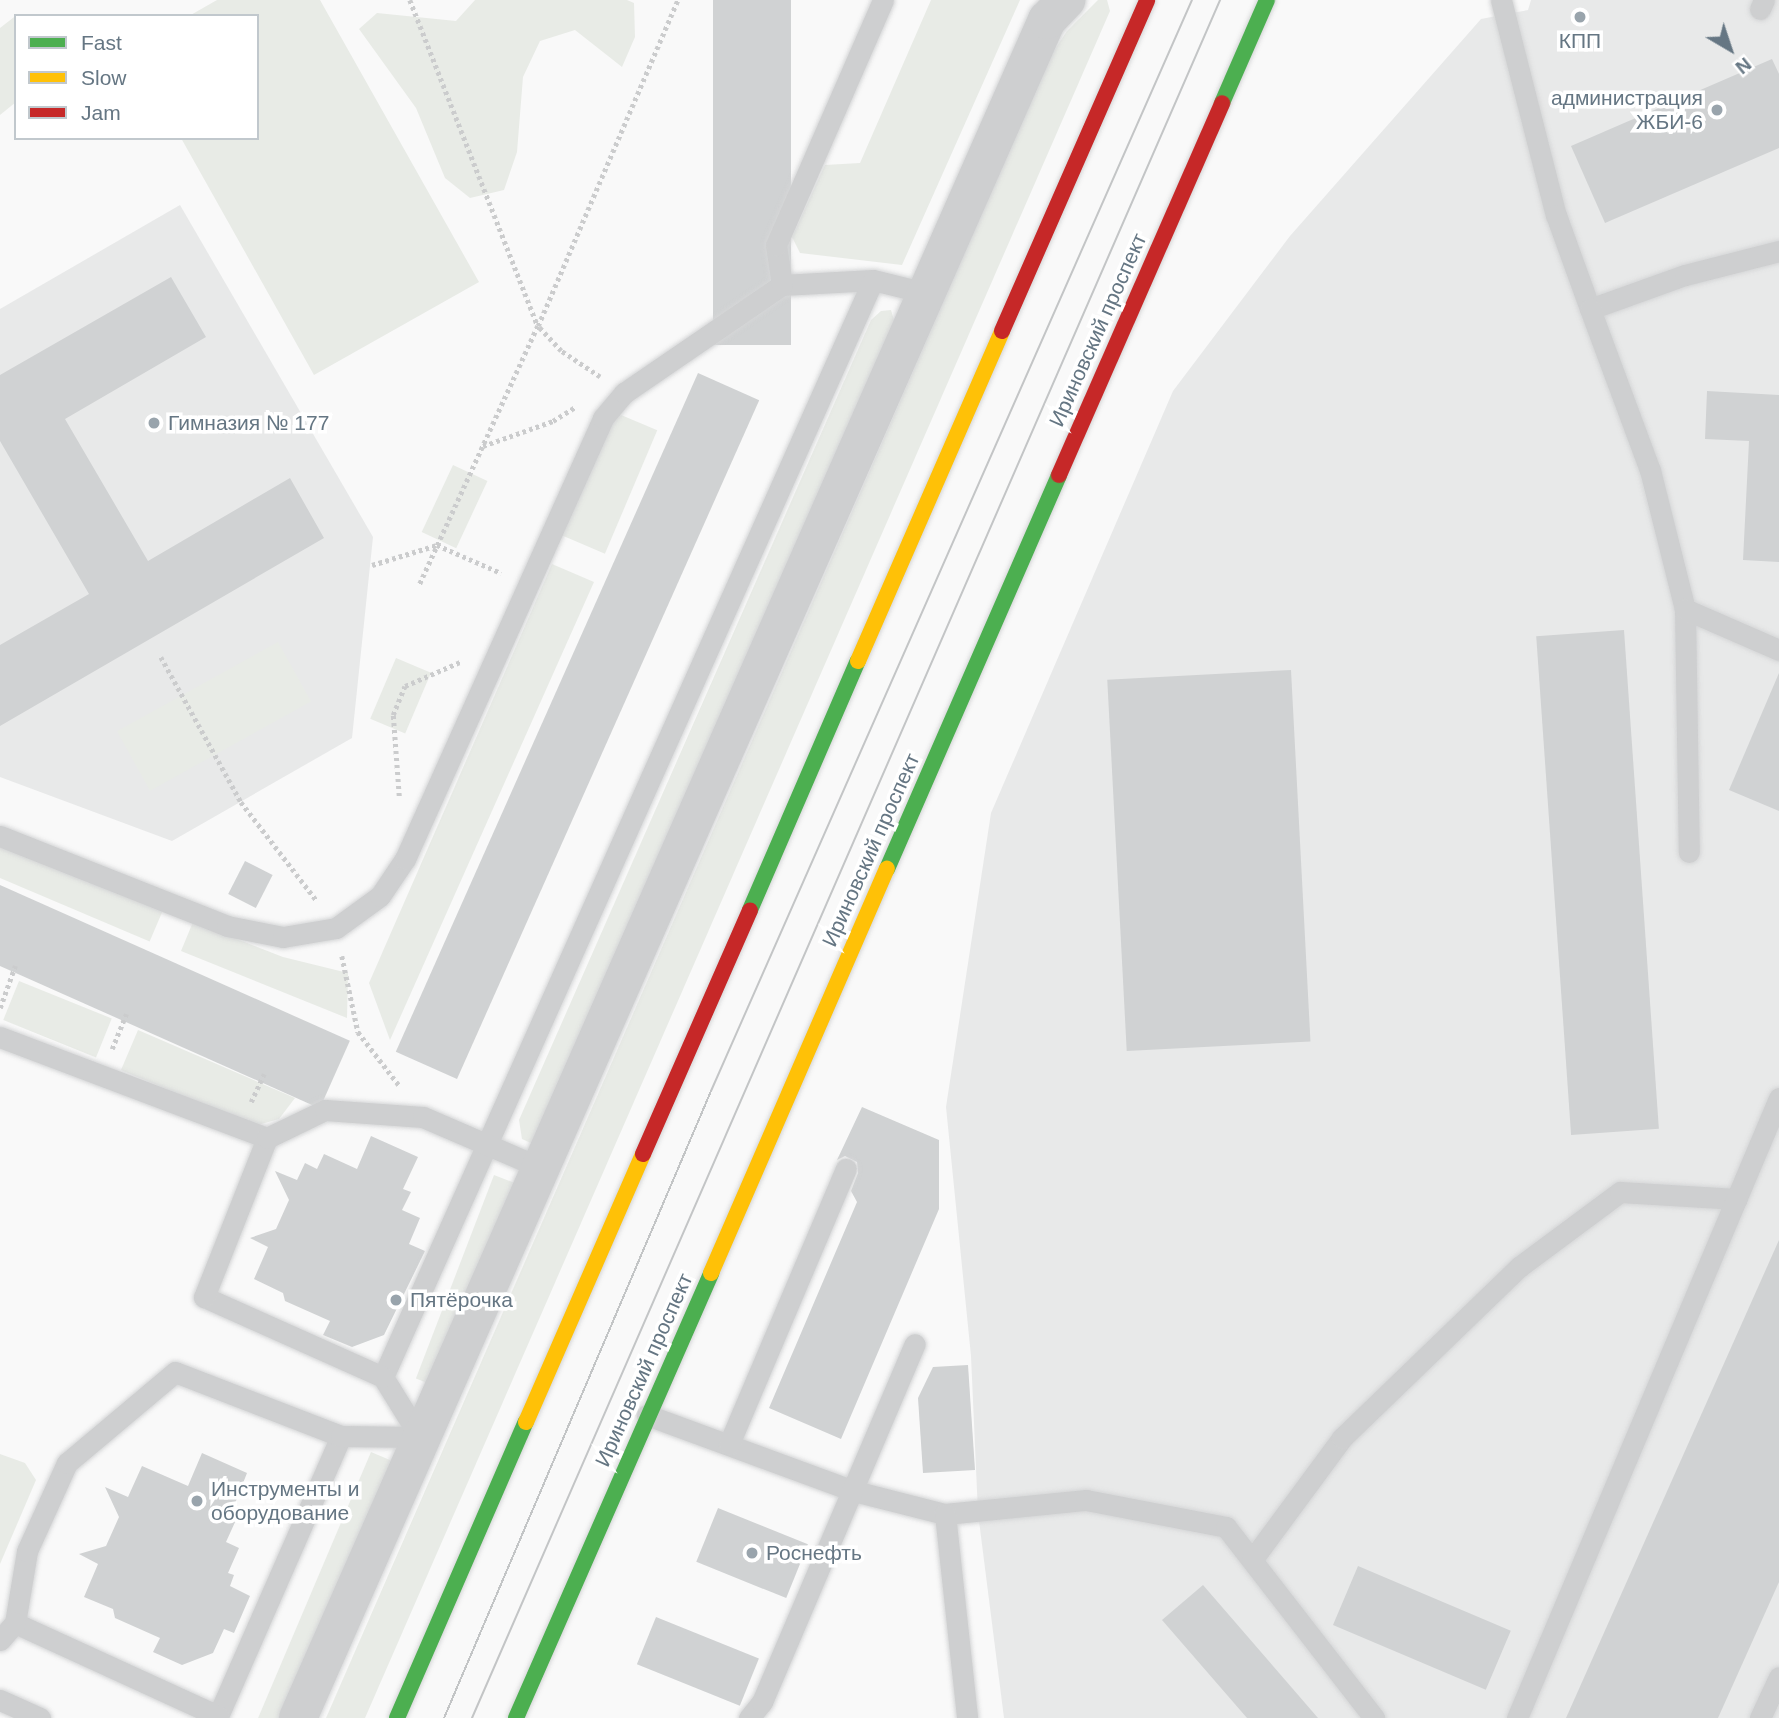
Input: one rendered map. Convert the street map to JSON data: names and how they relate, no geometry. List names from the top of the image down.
{
  "streets": {
    "main road": ["Ириновский проспект"]
  },
  "places": [
    "КПП",
    "администрация ЖБИ-6",
    "Гимназия № 177",
    "Пятёрочка",
    "Инструменты и оборудование",
    "Роснефть"
  ],
  "legend": ["Fast", "Slow", "Jam"],
  "north": "bottom right"
}
